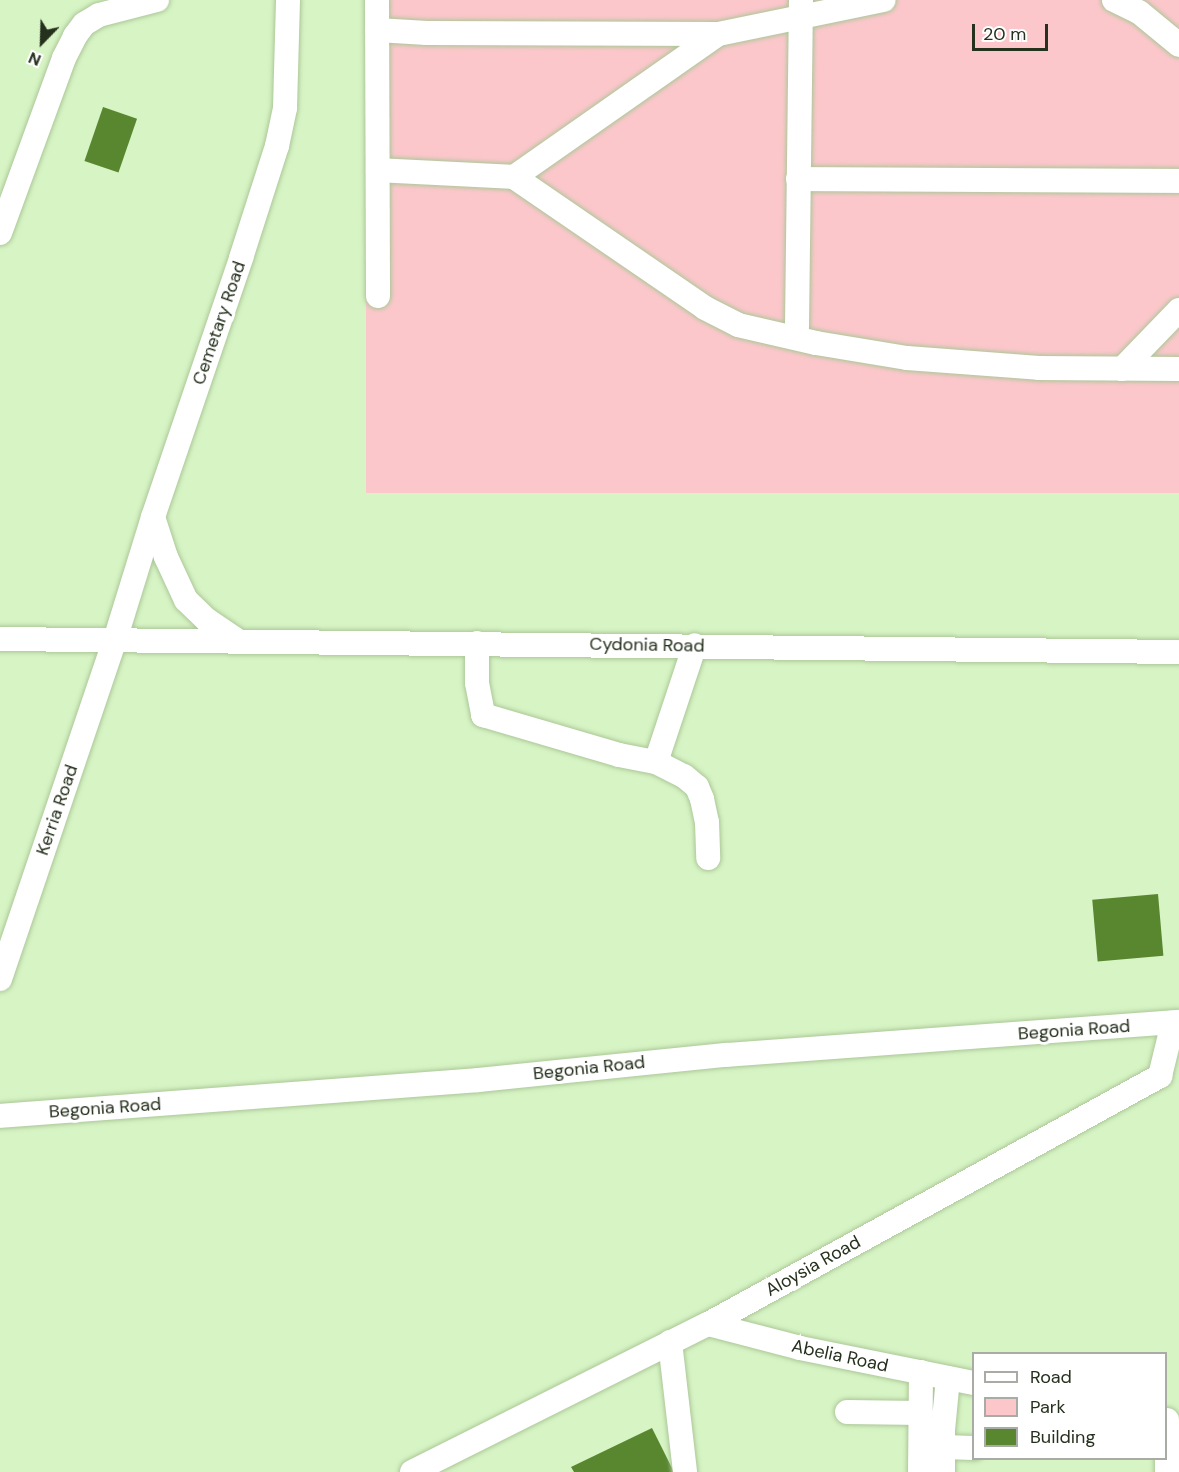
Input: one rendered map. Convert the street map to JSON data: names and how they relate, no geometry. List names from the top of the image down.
{
  "streets": {
    "street": [
      "Cemetary Road",
      "Cydonia Road",
      "Kerria Road",
      "Begonia Road",
      "Aloysia Road",
      "Abelia Road"
    ]
  },
  "crossings": [
    ["Cemetary Road", "Cydonia Road"],
    ["Cemetary Road", "Kerria Road"],
    ["Cydonia Road", "Kerria Road"],
    ["Begonia Road", "Aloysia Road"],
    ["Aloysia Road", "Abelia Road"]
  ],
  "legend": ["Road", "Park", "Building"],
  "scale_bar": "20 m",
  "north": "bottom left"
}
